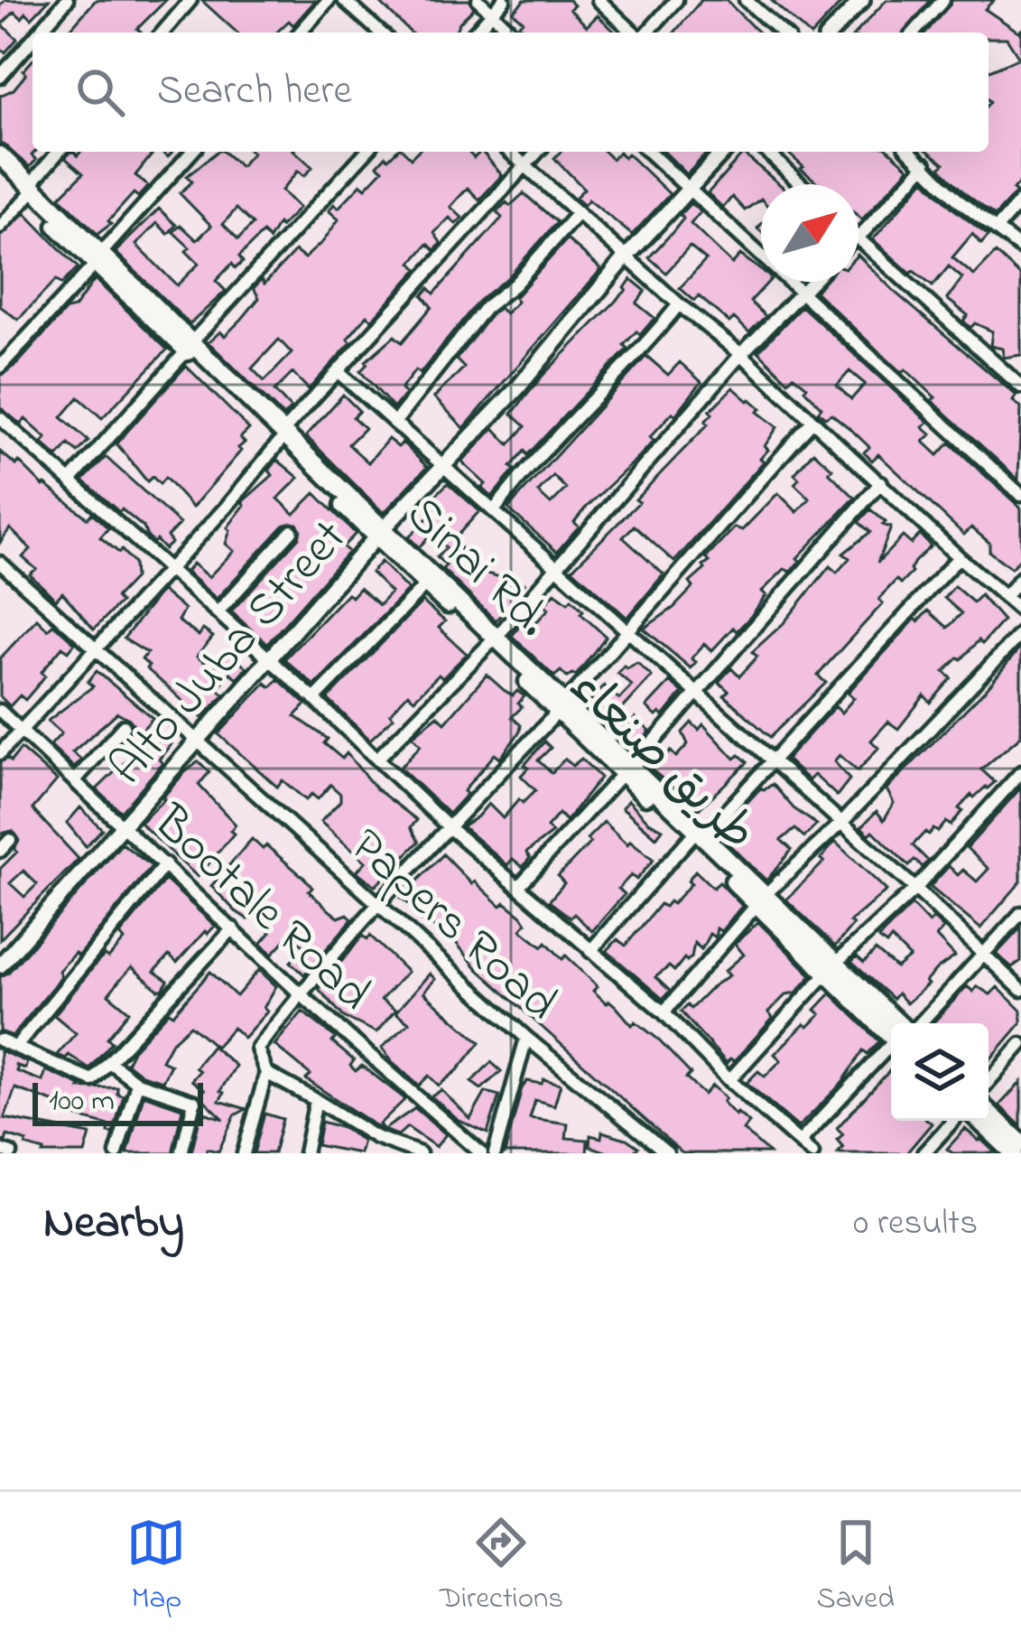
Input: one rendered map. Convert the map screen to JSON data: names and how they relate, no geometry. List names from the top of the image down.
{
  "streets": {
    "main road": ["Sinai Rd.", "طريق صنعاء"],
    "street": ["Alto Juba Street", "Bootale Road", "Papers Road"]
  },
  "crossings": [
    ["Sinai Rd.", "Alto Juba Street"],
    ["Sinai Rd.", "طريق صنعاء"],
    ["Alto Juba Street", "طريق صنعاء"],
    ["Alto Juba Street", "Bootale Road"],
    ["Alto Juba Street", "Papers Road"]
  ],
  "scale_bar": "100 m",
  "north": "top right",
  "page": {
    "search": "Search here",
    "scale": "100 m",
    "heading": ["Nearby", "0 results"],
    "nav": ["Map", "Directions", "Saved"]
  }
}
